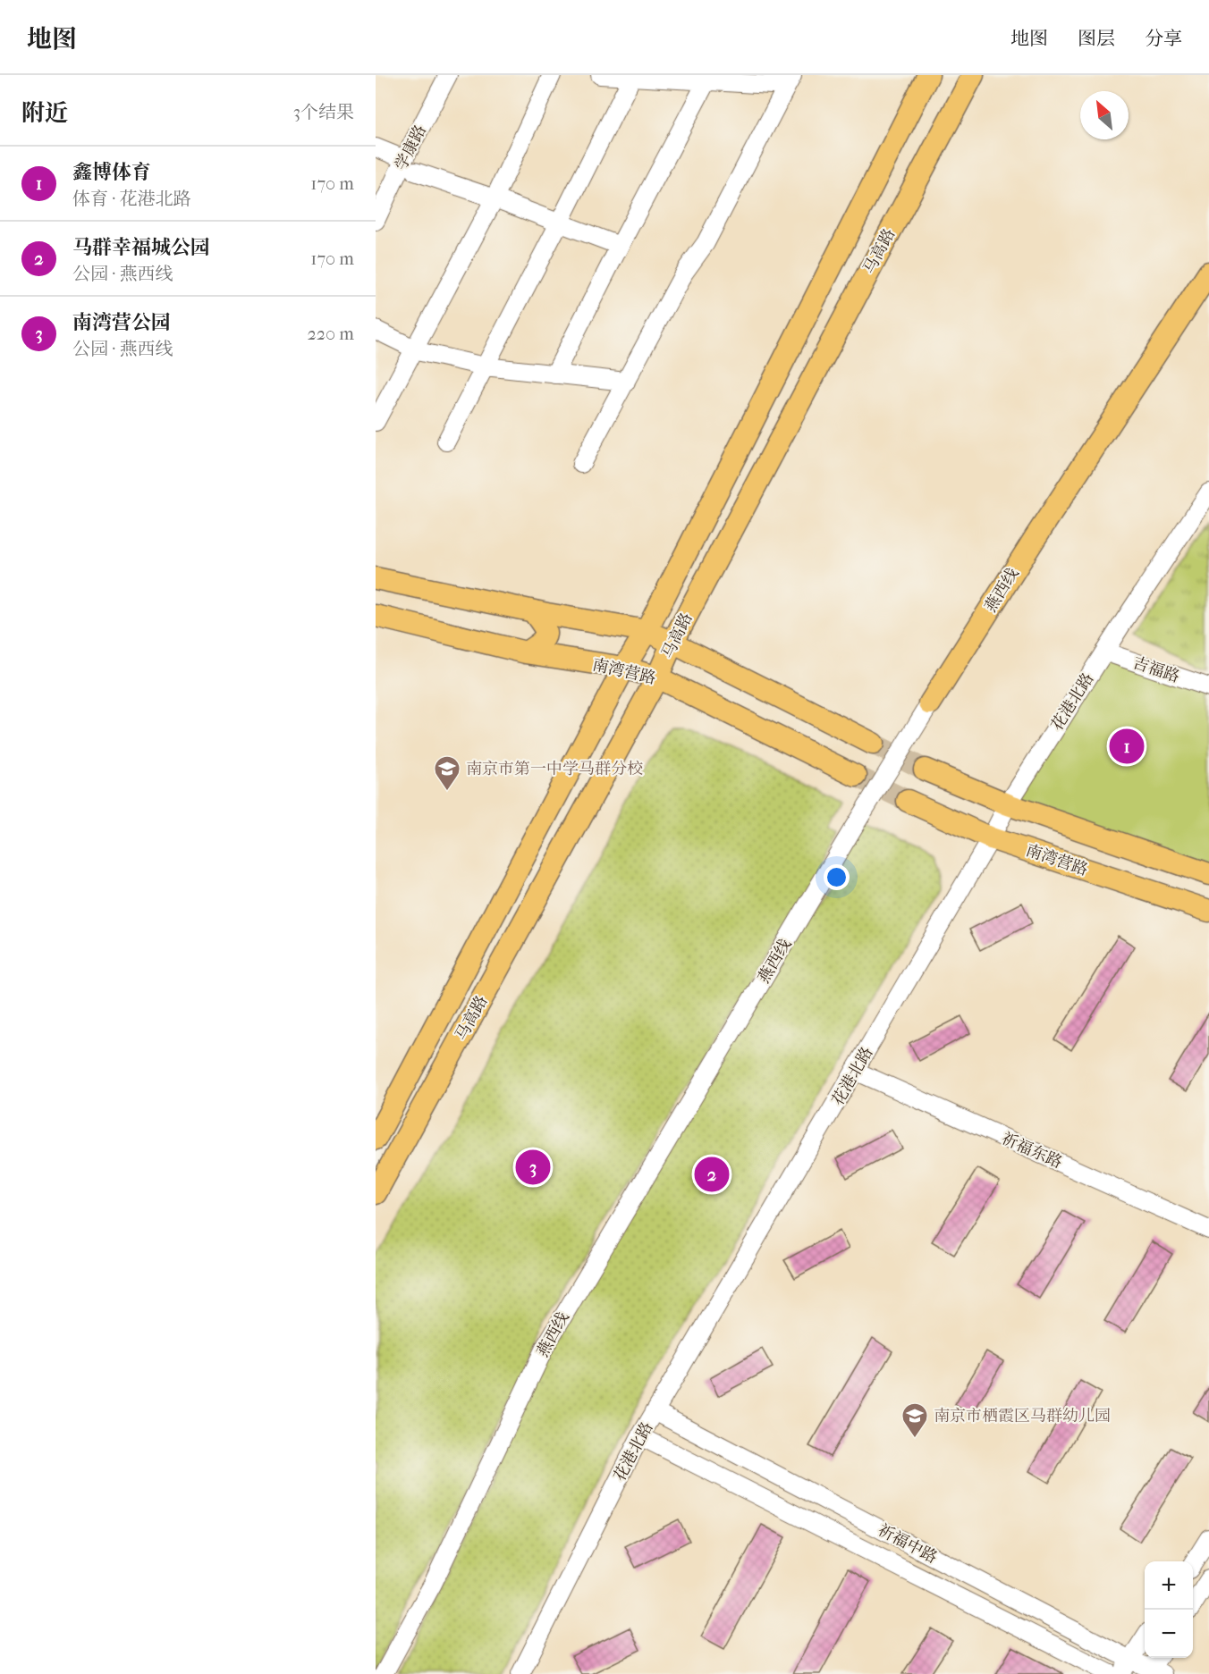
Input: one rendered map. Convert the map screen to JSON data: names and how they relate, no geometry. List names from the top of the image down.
{
  "streets": {
    "main road": ["马高路", "燕西线", "南湾营路"],
    "street": [
      "学康路",
      "吉福路",
      "花港北路",
      "祈福东路",
      "祈福中路"
    ]
  },
  "crossings": [
    ["马高路", "南湾营路"],
    ["吉福路", "花港北路"],
    ["南湾营路", "花港北路"],
    ["花港北路", "祈福东路"],
    ["花港北路", "祈福中路"]
  ],
  "places": {
    "school or university": ["南京市第一中学马群分校", "南京市栖霞区马群幼儿园"]
  },
  "north": "top left",
  "page": {
    "header": "地图",
    "nav": ["地图", "图层", "分享"],
    "heading": ["附近", "3个结果"],
    "list": [
      {
        "mark": "1",
        "name": "鑫博体育",
        "note": "体育 · 花港北路",
        "value": "170 m"
      },
      {
        "mark": "2",
        "name": "马群幸福城公园",
        "note": "公园 · 燕西线",
        "value": "170 m"
      },
      {
        "mark": "3",
        "name": "南湾营公园",
        "note": "公园 · 燕西线",
        "value": "220 m"
      }
    ],
    "pins": ["1", "3", "2"],
    "map_buttons": ["+", "−"]
  }
}
